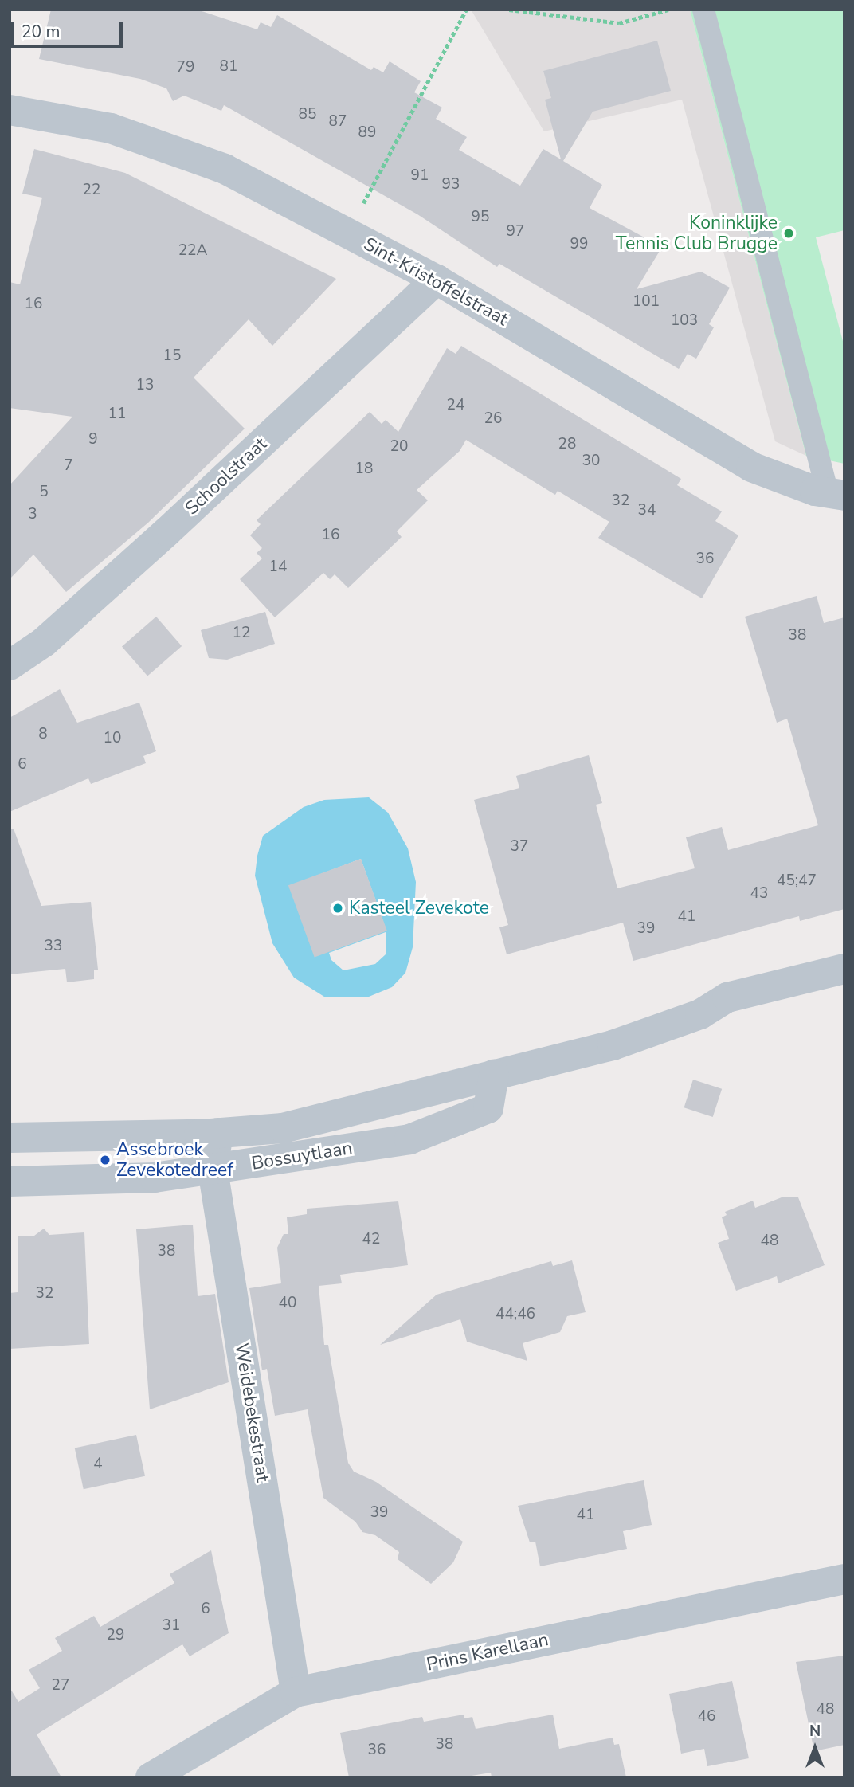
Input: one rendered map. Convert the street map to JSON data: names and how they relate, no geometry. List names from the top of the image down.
{
  "streets": {
    "street": [
      "Sint-Kristoffelstraat",
      "Schoolstraat",
      "Bossuytlaan",
      "Weidebekestraat",
      "Prins Karellaan"
    ]
  },
  "crossings": [
    ["Sint-Kristoffelstraat", "Schoolstraat"],
    ["Bossuytlaan", "Weidebekestraat"],
    ["Weidebekestraat", "Prins Karellaan"]
  ],
  "places": ["Koninklijke Tennis Club Brugge", "Kasteel Zevekote", "Assebroek Zevekotedreef"],
  "house_numbers": [
    "81",
    "79",
    "85",
    "87",
    "89",
    "91",
    "93",
    "22",
    "95",
    "97",
    "99",
    "22A",
    "101",
    "16",
    "103",
    "15",
    "13",
    "24",
    "11",
    "26",
    "9",
    "28",
    "20",
    "30",
    "7",
    "18",
    "5",
    "32",
    "34",
    "3",
    "16",
    "36",
    "14",
    "12",
    "38",
    "8",
    "10",
    "6",
    "37",
    "45;47",
    "43",
    "41",
    "39",
    "33",
    "42",
    "48",
    "38",
    "32",
    "40",
    "44;46",
    "4",
    "39",
    "41",
    "6",
    "31",
    "29",
    "27",
    "48",
    "46",
    "38",
    "36"
  ],
  "scale_bar": "20 m",
  "north": "top"
}
